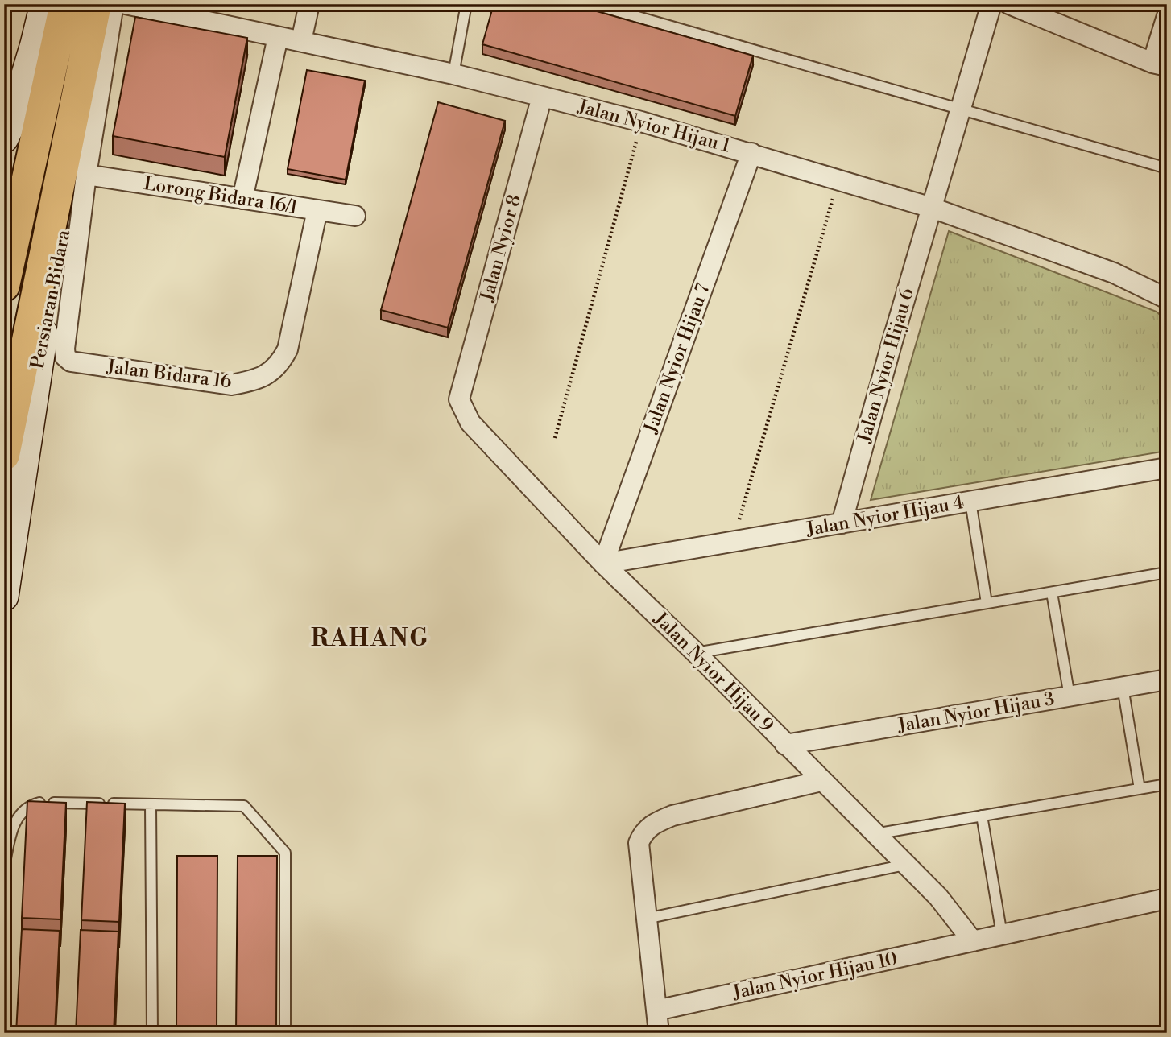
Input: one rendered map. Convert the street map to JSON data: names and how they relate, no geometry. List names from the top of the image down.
{
  "streets": {
    "main road": ["Persiaran Bidara"],
    "street": [
      "Jalan Nyior Hijau 1",
      "Lorong Bidara 16/1",
      "Jalan Nyior 8",
      "Jalan Nyior Hijau 7",
      "Jalan Nyior Hijau 6",
      "Jalan Bidara 16",
      "Jalan Nyior Hijau 4",
      "Jalan Nyior Hijau 9",
      "Jalan Nyior Hijau 3",
      "Jalan Nyior Hijau 10"
    ]
  },
  "crossings": [
    ["Jalan Nyior Hijau 1", "Jalan Nyior 8"],
    ["Jalan Nyior Hijau 1", "Jalan Nyior Hijau 7"],
    ["Jalan Nyior Hijau 1", "Jalan Nyior Hijau 6"],
    ["Lorong Bidara 16/1", "Jalan Bidara 16"],
    ["Jalan Nyior 8", "Jalan Nyior Hijau 9"],
    ["Jalan Nyior Hijau 7", "Jalan Nyior Hijau 4"],
    ["Jalan Nyior Hijau 7", "Jalan Nyior Hijau 9"],
    ["Jalan Nyior Hijau 6", "Jalan Nyior Hijau 4"],
    ["Jalan Nyior Hijau 4", "Jalan Nyior Hijau 9"],
    ["Jalan Nyior Hijau 9", "Jalan Nyior Hijau 3"],
    ["Jalan Nyior Hijau 9", "Jalan Nyior Hijau 10"]
  ],
  "districts": ["RAHANG"]
}
